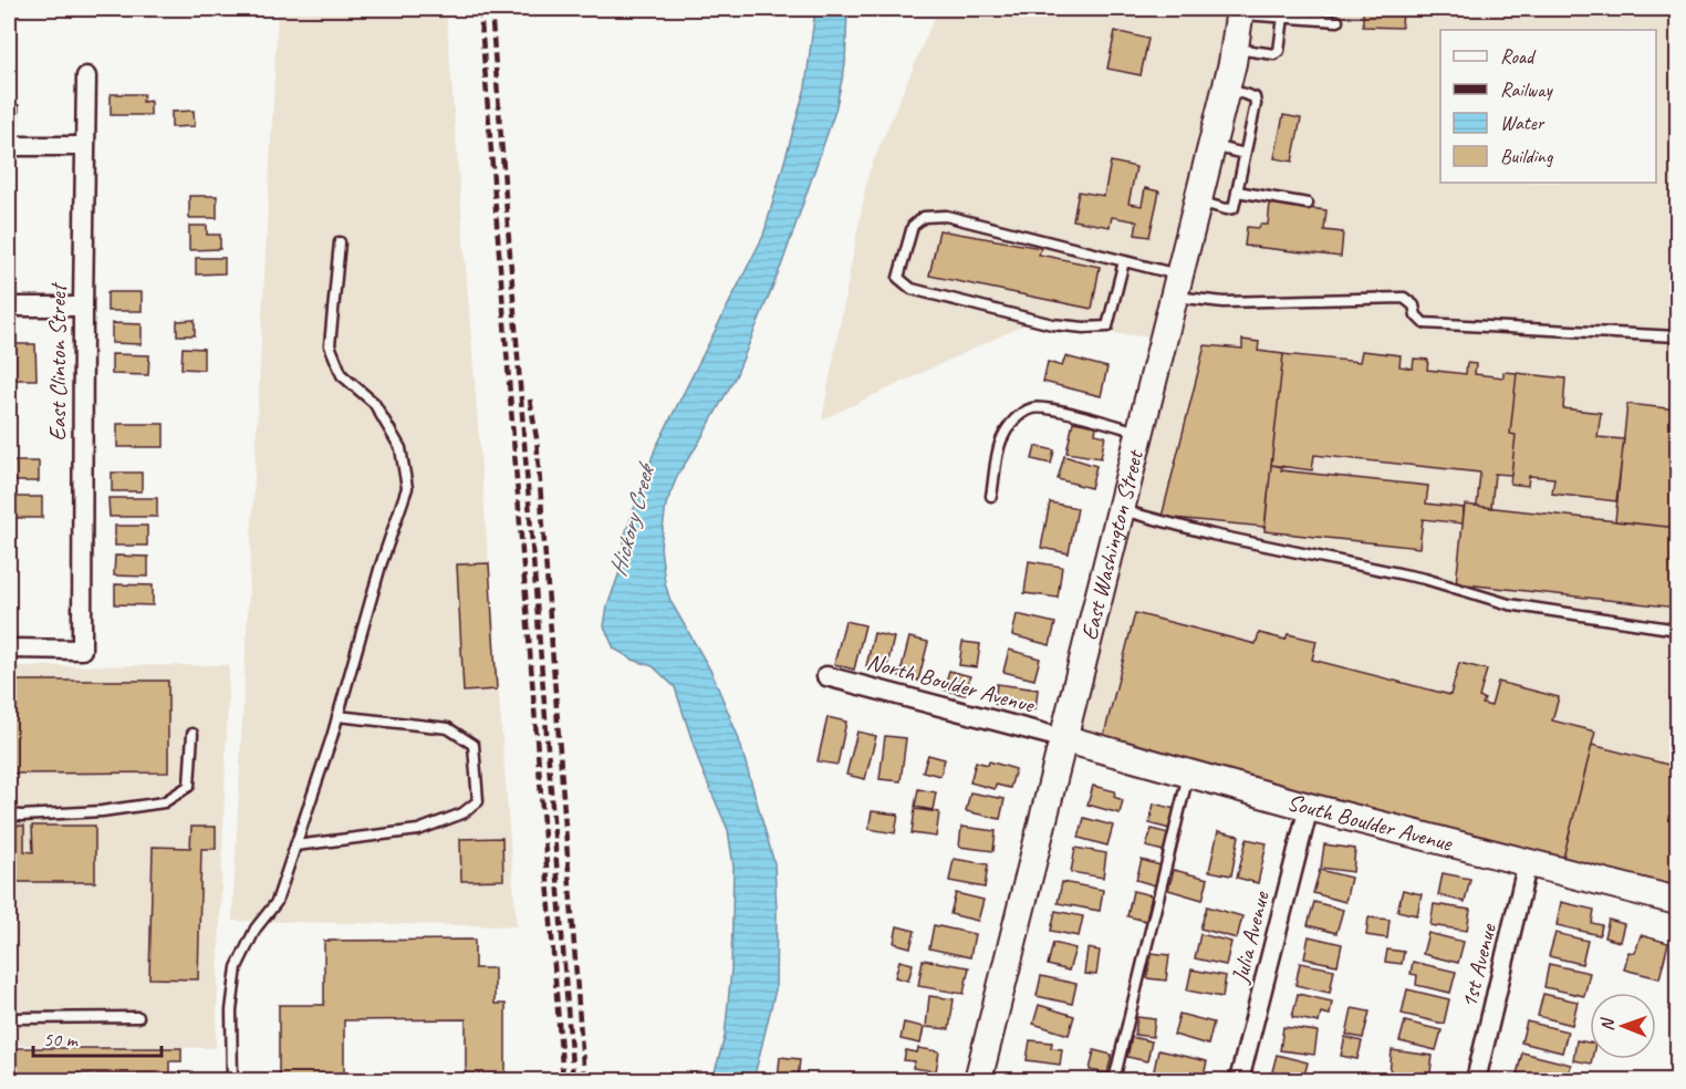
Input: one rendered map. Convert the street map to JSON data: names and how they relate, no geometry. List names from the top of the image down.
{
  "streets": {
    "street": [
      "East Clinton Street",
      "East Washington Street",
      "North Boulder Avenue",
      "South Boulder Avenue",
      "Julia Avenue",
      "1st Avenue"
    ]
  },
  "crossings": [
    ["East Washington Street", "North Boulder Avenue"],
    ["East Washington Street", "South Boulder Avenue"],
    ["North Boulder Avenue", "South Boulder Avenue"],
    ["South Boulder Avenue", "Julia Avenue"],
    ["South Boulder Avenue", "1st Avenue"]
  ],
  "water": ["Hickory Creek"],
  "legend": [
    "Road",
    "Railway",
    "Water",
    "Building"
  ],
  "scale_bar": "50 m",
  "north": "left"
}
